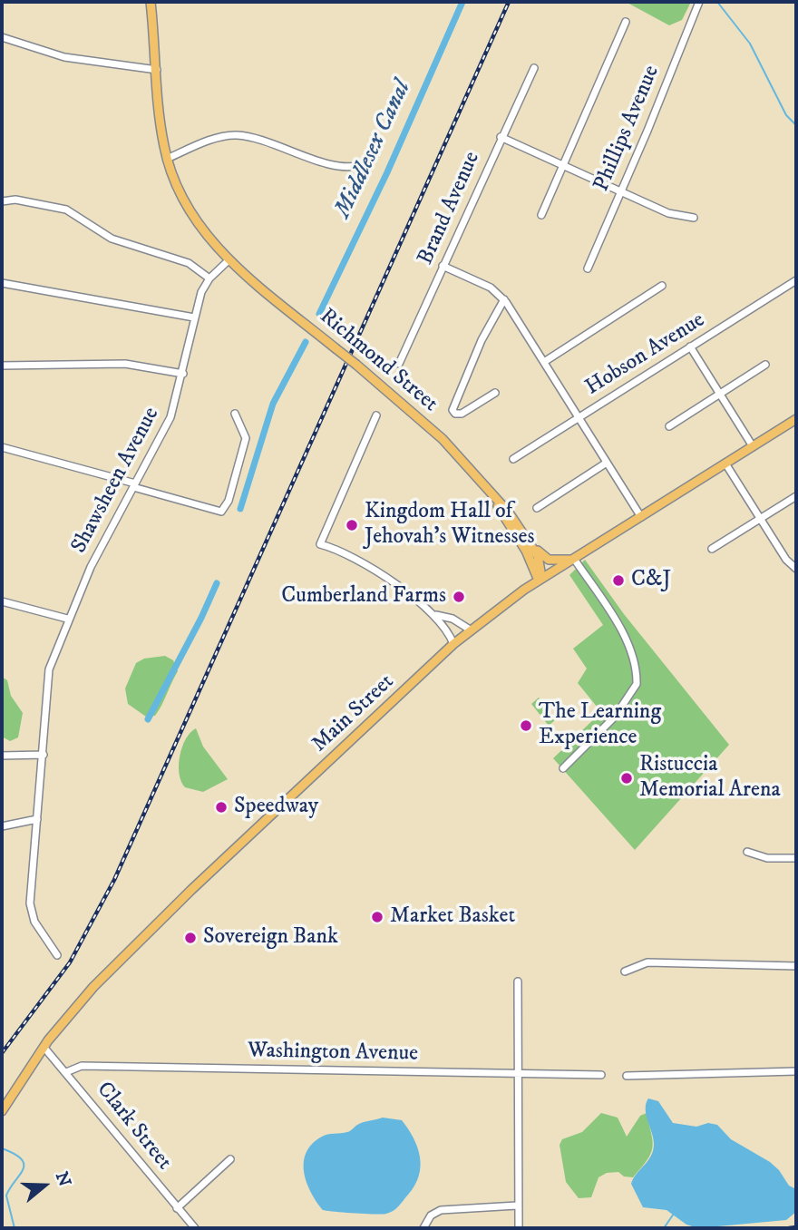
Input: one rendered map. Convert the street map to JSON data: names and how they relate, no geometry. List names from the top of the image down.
{
  "streets": {
    "main road": ["Richmond Street", "Main Street"],
    "street": [
      "Phillips Avenue",
      "Brand Avenue",
      "Hobson Avenue",
      "Shawsheen Avenue",
      "Washington Avenue",
      "Clark Street"
    ]
  },
  "crossings": [
    ["Richmond Street", "Shawsheen Avenue"],
    ["Richmond Street", "Main Street"],
    ["Main Street", "Clark Street"],
    ["Washington Avenue", "Clark Street"]
  ],
  "water": ["Middlesex Canal"],
  "places": [
    "Kingdom Hall of Jehovah's Witnesses",
    "C&J",
    "Cumberland Farms",
    "The Learning Experience",
    "Ristuccia Memorial Arena",
    "Speedway",
    "Market Basket",
    "Sovereign Bank"
  ],
  "north": "right"
}
